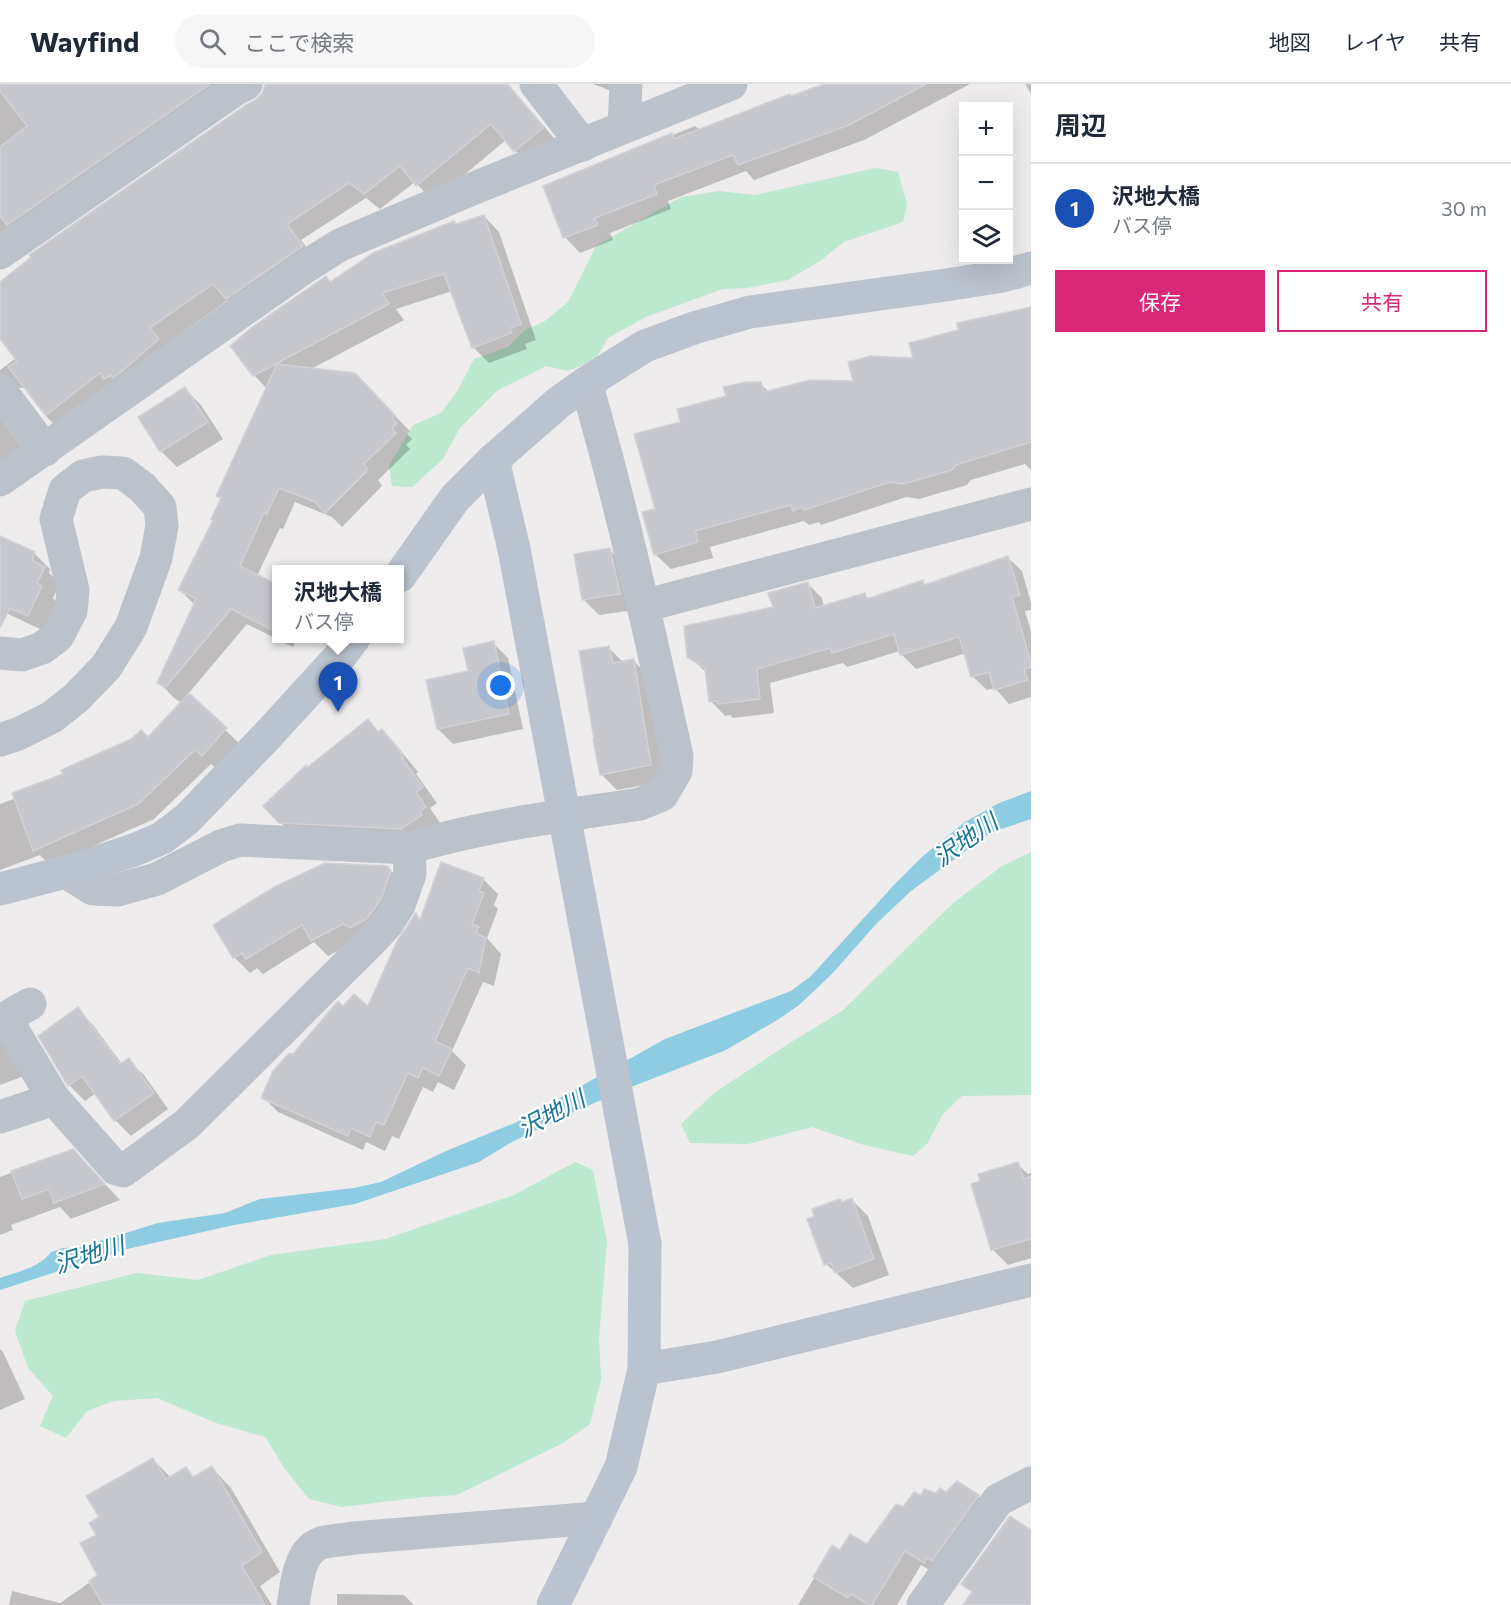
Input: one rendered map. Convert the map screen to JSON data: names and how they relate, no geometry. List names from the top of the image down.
{
  "water": ["沢地川"],
  "page": {
    "header": "Wayfind",
    "search": "ここで検索",
    "nav": ["地図", "レイヤ", "共有"],
    "heading": "周辺",
    "map_buttons": ["+", "−"],
    "list": [
      {
        "mark": "1",
        "name": "沢地大橋",
        "note": "バス停",
        "value": "30 m"
      }
    ],
    "buttons": ["保存", "共有"],
    "popup": ["沢地大橋", "バス停"],
    "pins": "1"
  }
}
